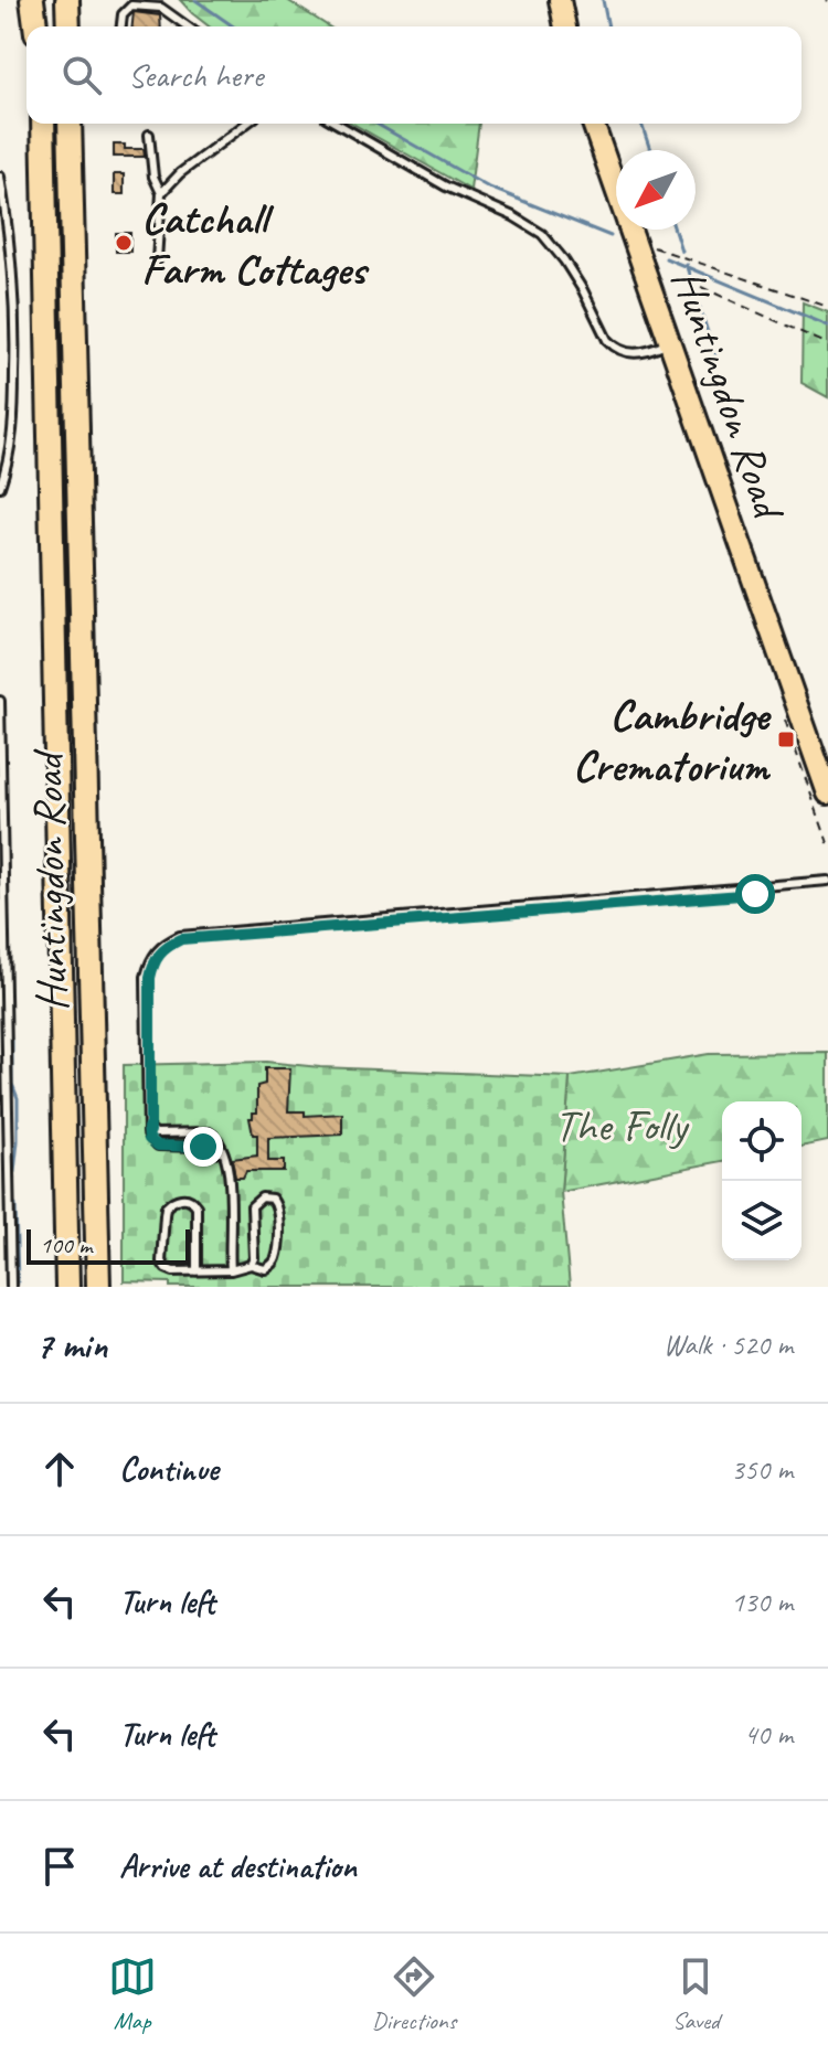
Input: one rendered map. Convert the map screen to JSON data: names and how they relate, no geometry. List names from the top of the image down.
{
  "streets": {
    "highway": ["Huntingdon Road"]
  },
  "parks": ["The Folly"],
  "places": {
    "other": ["Catchall Farm Cottages"],
    "transit": ["Cambridge Crematorium"]
  },
  "scale_bar": "100 m",
  "north": "bottom left",
  "page": {
    "search": "Search here",
    "scale": "100 m",
    "heading": ["7 min", "Walk · 520 m"],
    "list": [
      ["Continue", "350 m"],
      ["Turn left", "130 m"],
      ["Turn left", "40 m"],
      "Arrive at destination"
    ],
    "nav": ["Map", "Directions", "Saved"]
  }
}
